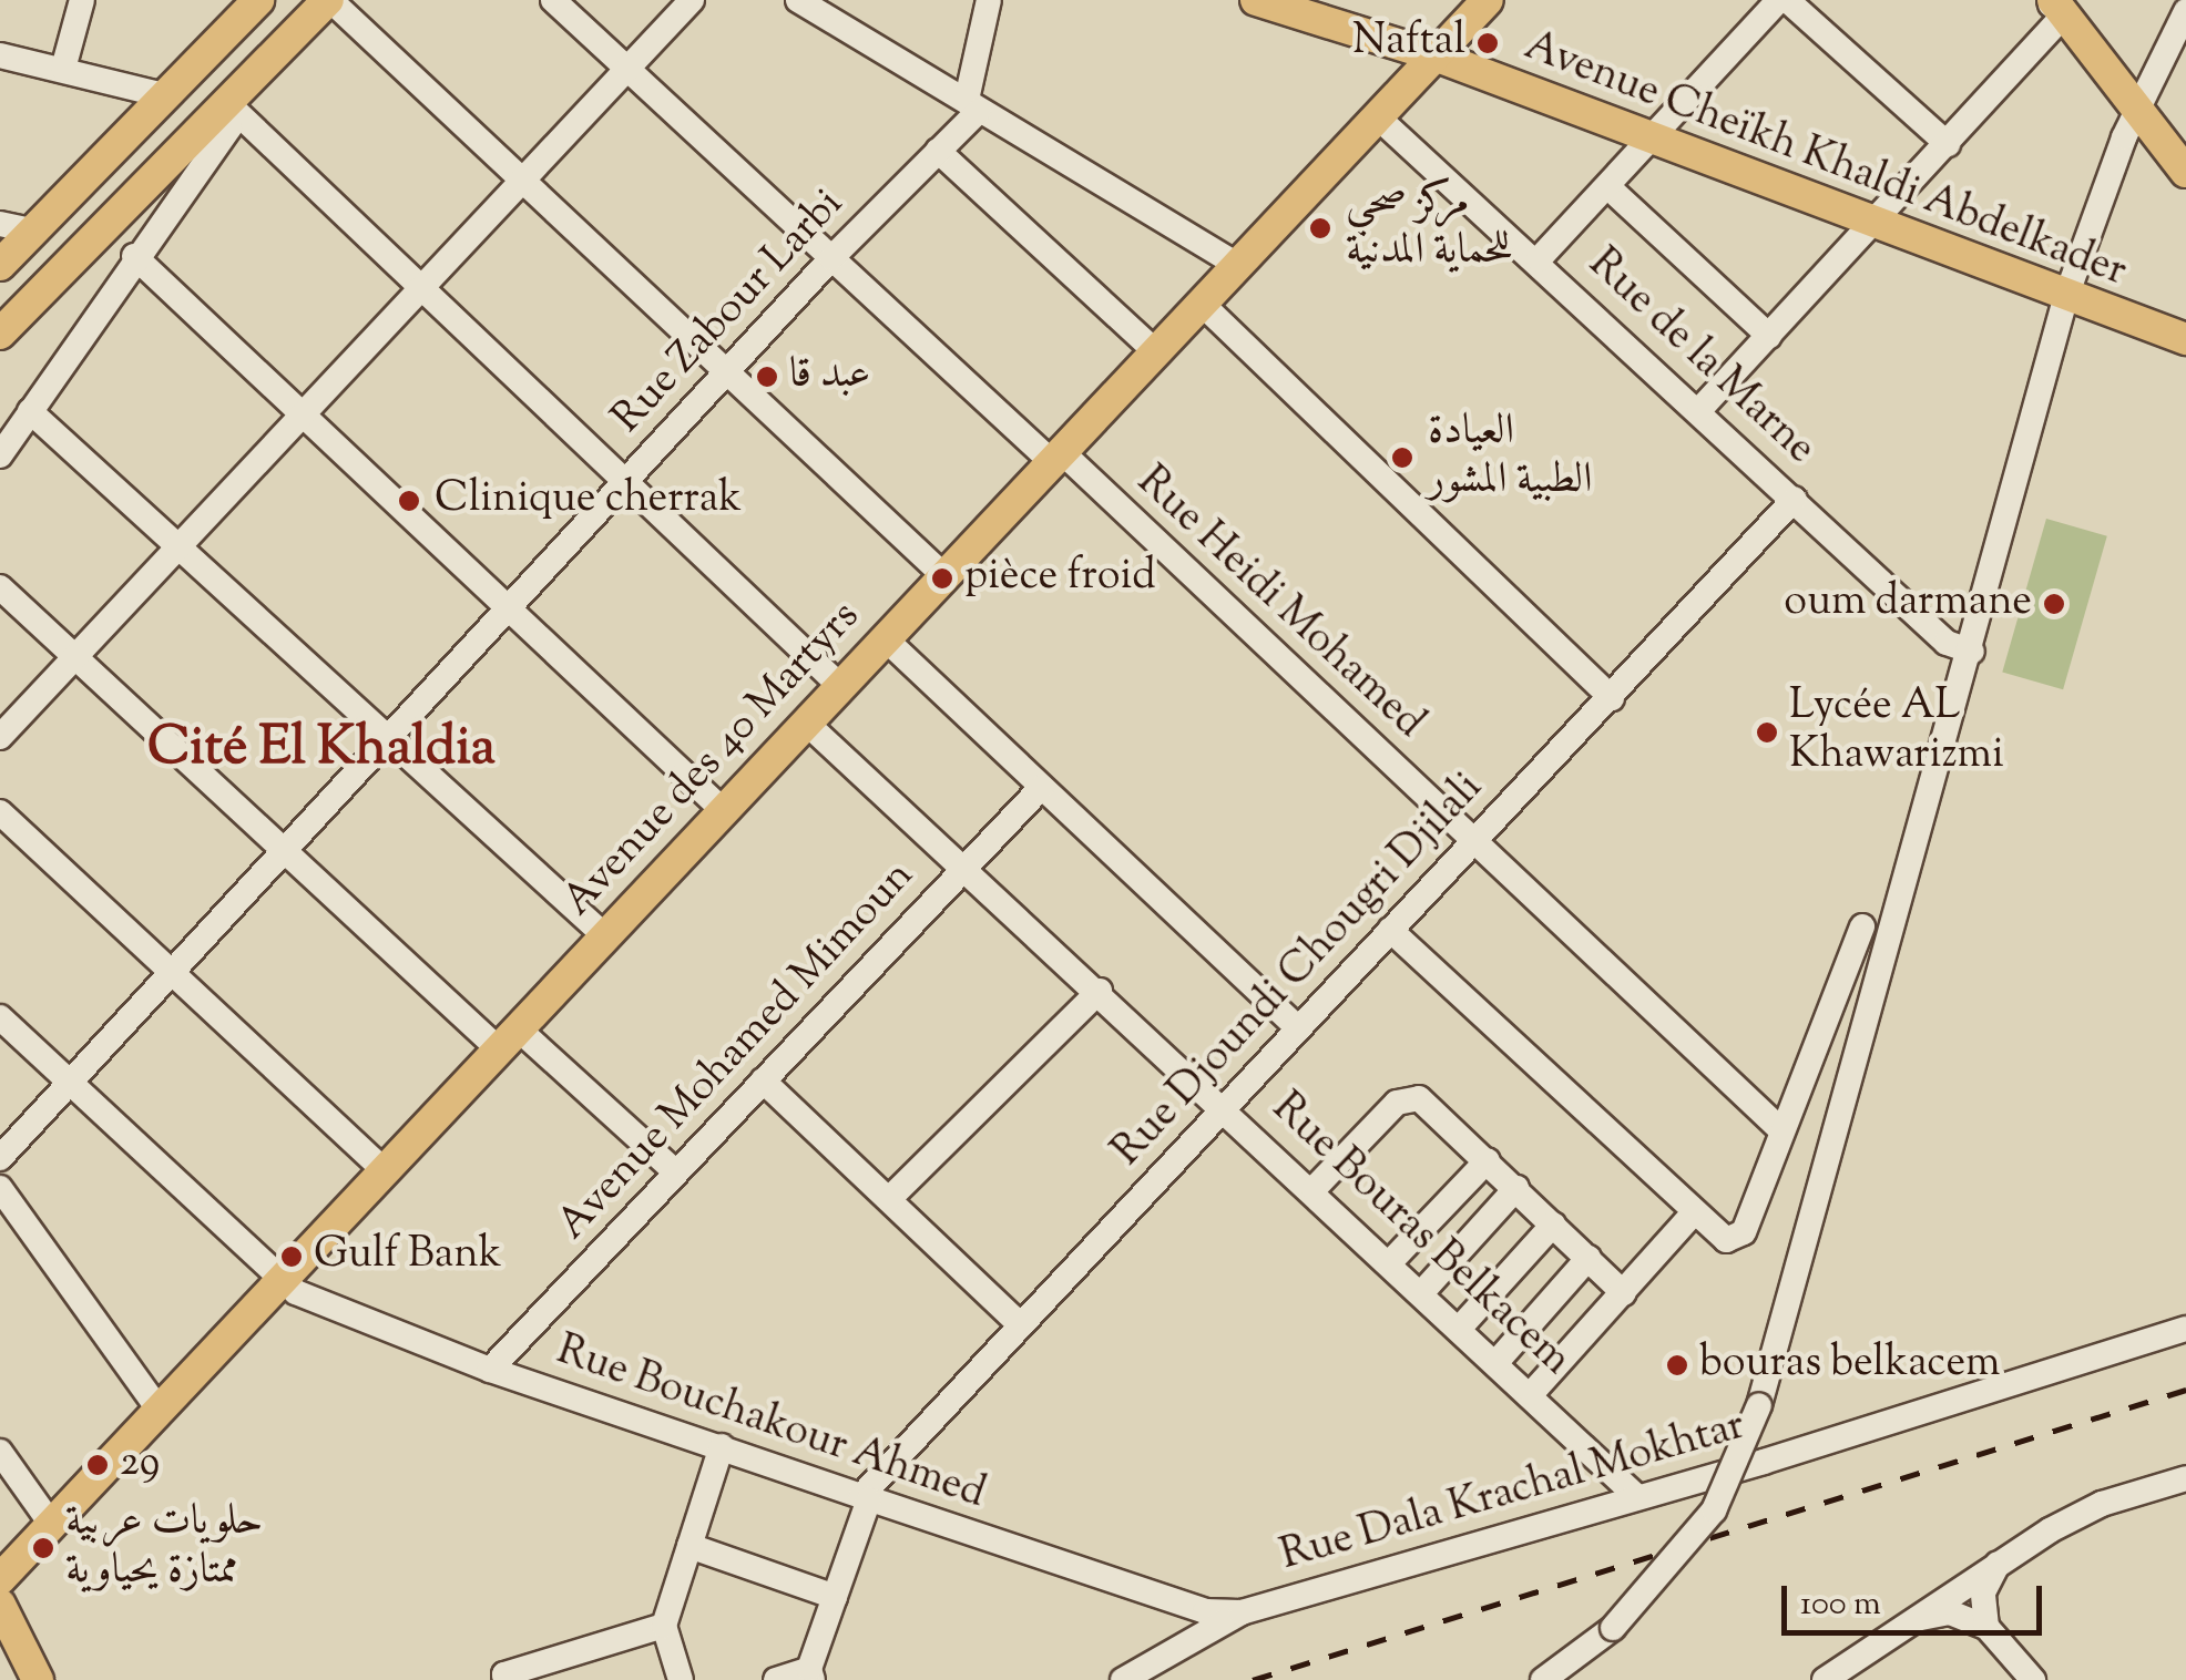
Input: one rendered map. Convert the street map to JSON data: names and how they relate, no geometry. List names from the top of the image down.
{
  "streets": {
    "main road": ["Avenue Cheïkh Khaldi Abdelkader", "Avenue des 40 Martyrs"],
    "street": [
      "Rue Zabour Larbi",
      "Rue de la Marne",
      "Rue Heidi Mohamed",
      "Rue Djoundi Chougri Djilali",
      "Avenue Mohamed Mimoun",
      "Rue Bouras Belkacem",
      "Rue Bouchakour Ahmed",
      "Rue Dala Krachal Mokhtar"
    ]
  },
  "crossings": [
    ["Avenue Cheïkh Khaldi Abdelkader", "Avenue des 40 Martyrs"],
    ["Rue Zabour Larbi", "Rue Heidi Mohamed"],
    ["Rue Zabour Larbi", "Rue Bouchakour Ahmed"],
    ["Rue de la Marne", "Avenue des 40 Martyrs"],
    ["Rue de la Marne", "Rue Djoundi Chougri Djilali"],
    ["Rue Heidi Mohamed", "Avenue des 40 Martyrs"],
    ["Rue Heidi Mohamed", "Rue Djoundi Chougri Djilali"],
    ["Avenue des 40 Martyrs", "Rue Bouras Belkacem"],
    ["Avenue des 40 Martyrs", "Rue Bouchakour Ahmed"],
    ["Rue Djoundi Chougri Djilali", "Rue Bouras Belkacem"],
    ["Rue Djoundi Chougri Djilali", "Rue Bouchakour Ahmed"],
    ["Avenue Mohamed Mimoun", "Rue Bouras Belkacem"],
    ["Avenue Mohamed Mimoun", "Rue Bouchakour Ahmed"],
    ["Rue Bouras Belkacem", "Rue Dala Krachal Mokhtar"],
    ["Rue Bouchakour Ahmed", "Rue Dala Krachal Mokhtar"]
  ],
  "districts": ["Cité El Khaldia"],
  "places": [
    "Naftal",
    "مركز صحي للحماية المدنية",
    "عبد قا",
    "العيادة الطبية المشور",
    "Clinique cherrak",
    "pièce froid",
    "oum darmane",
    "Lycée AL Khawarizmi",
    "Gulf Bank",
    "bouras belkacem",
    "29",
    "حلويات عربية ممتازة يحياوية"
  ],
  "scale_bar": "100 m"
}
